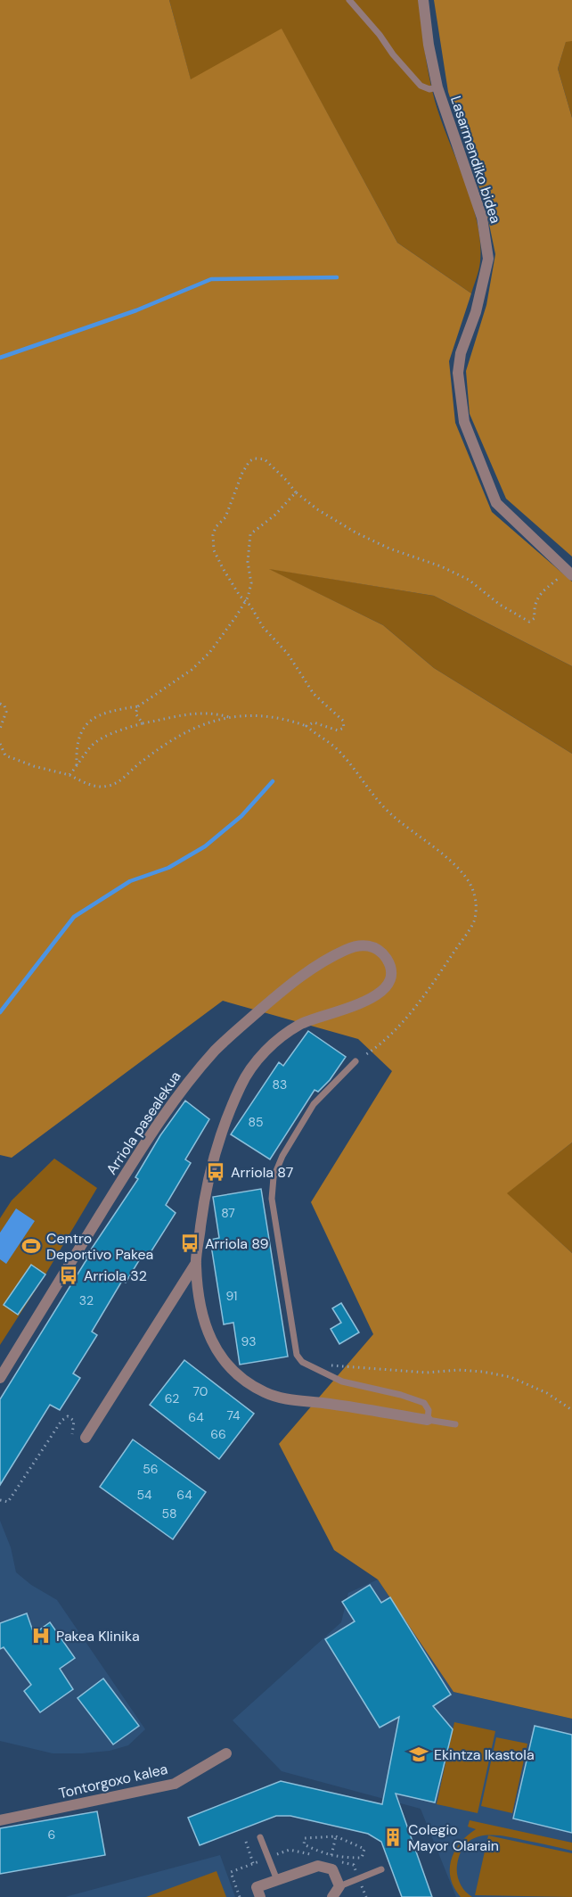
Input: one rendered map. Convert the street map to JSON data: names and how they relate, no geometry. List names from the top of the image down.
{
  "streets": {
    "street": ["Lasarmendiko bidea", "Arriola pasealekua", "Tontorgoxo kalea"]
  },
  "places": {
    "bus stop": ["Arriola 87", "Arriola 89", "Arriola 32"],
    "sports": ["Centro Deportivo Pakea"],
    "hospital": ["Pakea Klinika"],
    "school or university": ["Ekintza Ikastola"],
    "building": ["Colegio Mayor Olarain"]
  },
  "house_numbers": [
    "83",
    "85",
    "87",
    "91",
    "32",
    "93",
    "70",
    "62",
    "74",
    "64",
    "66",
    "56",
    "54",
    "64",
    "58",
    "6"
  ]
}
